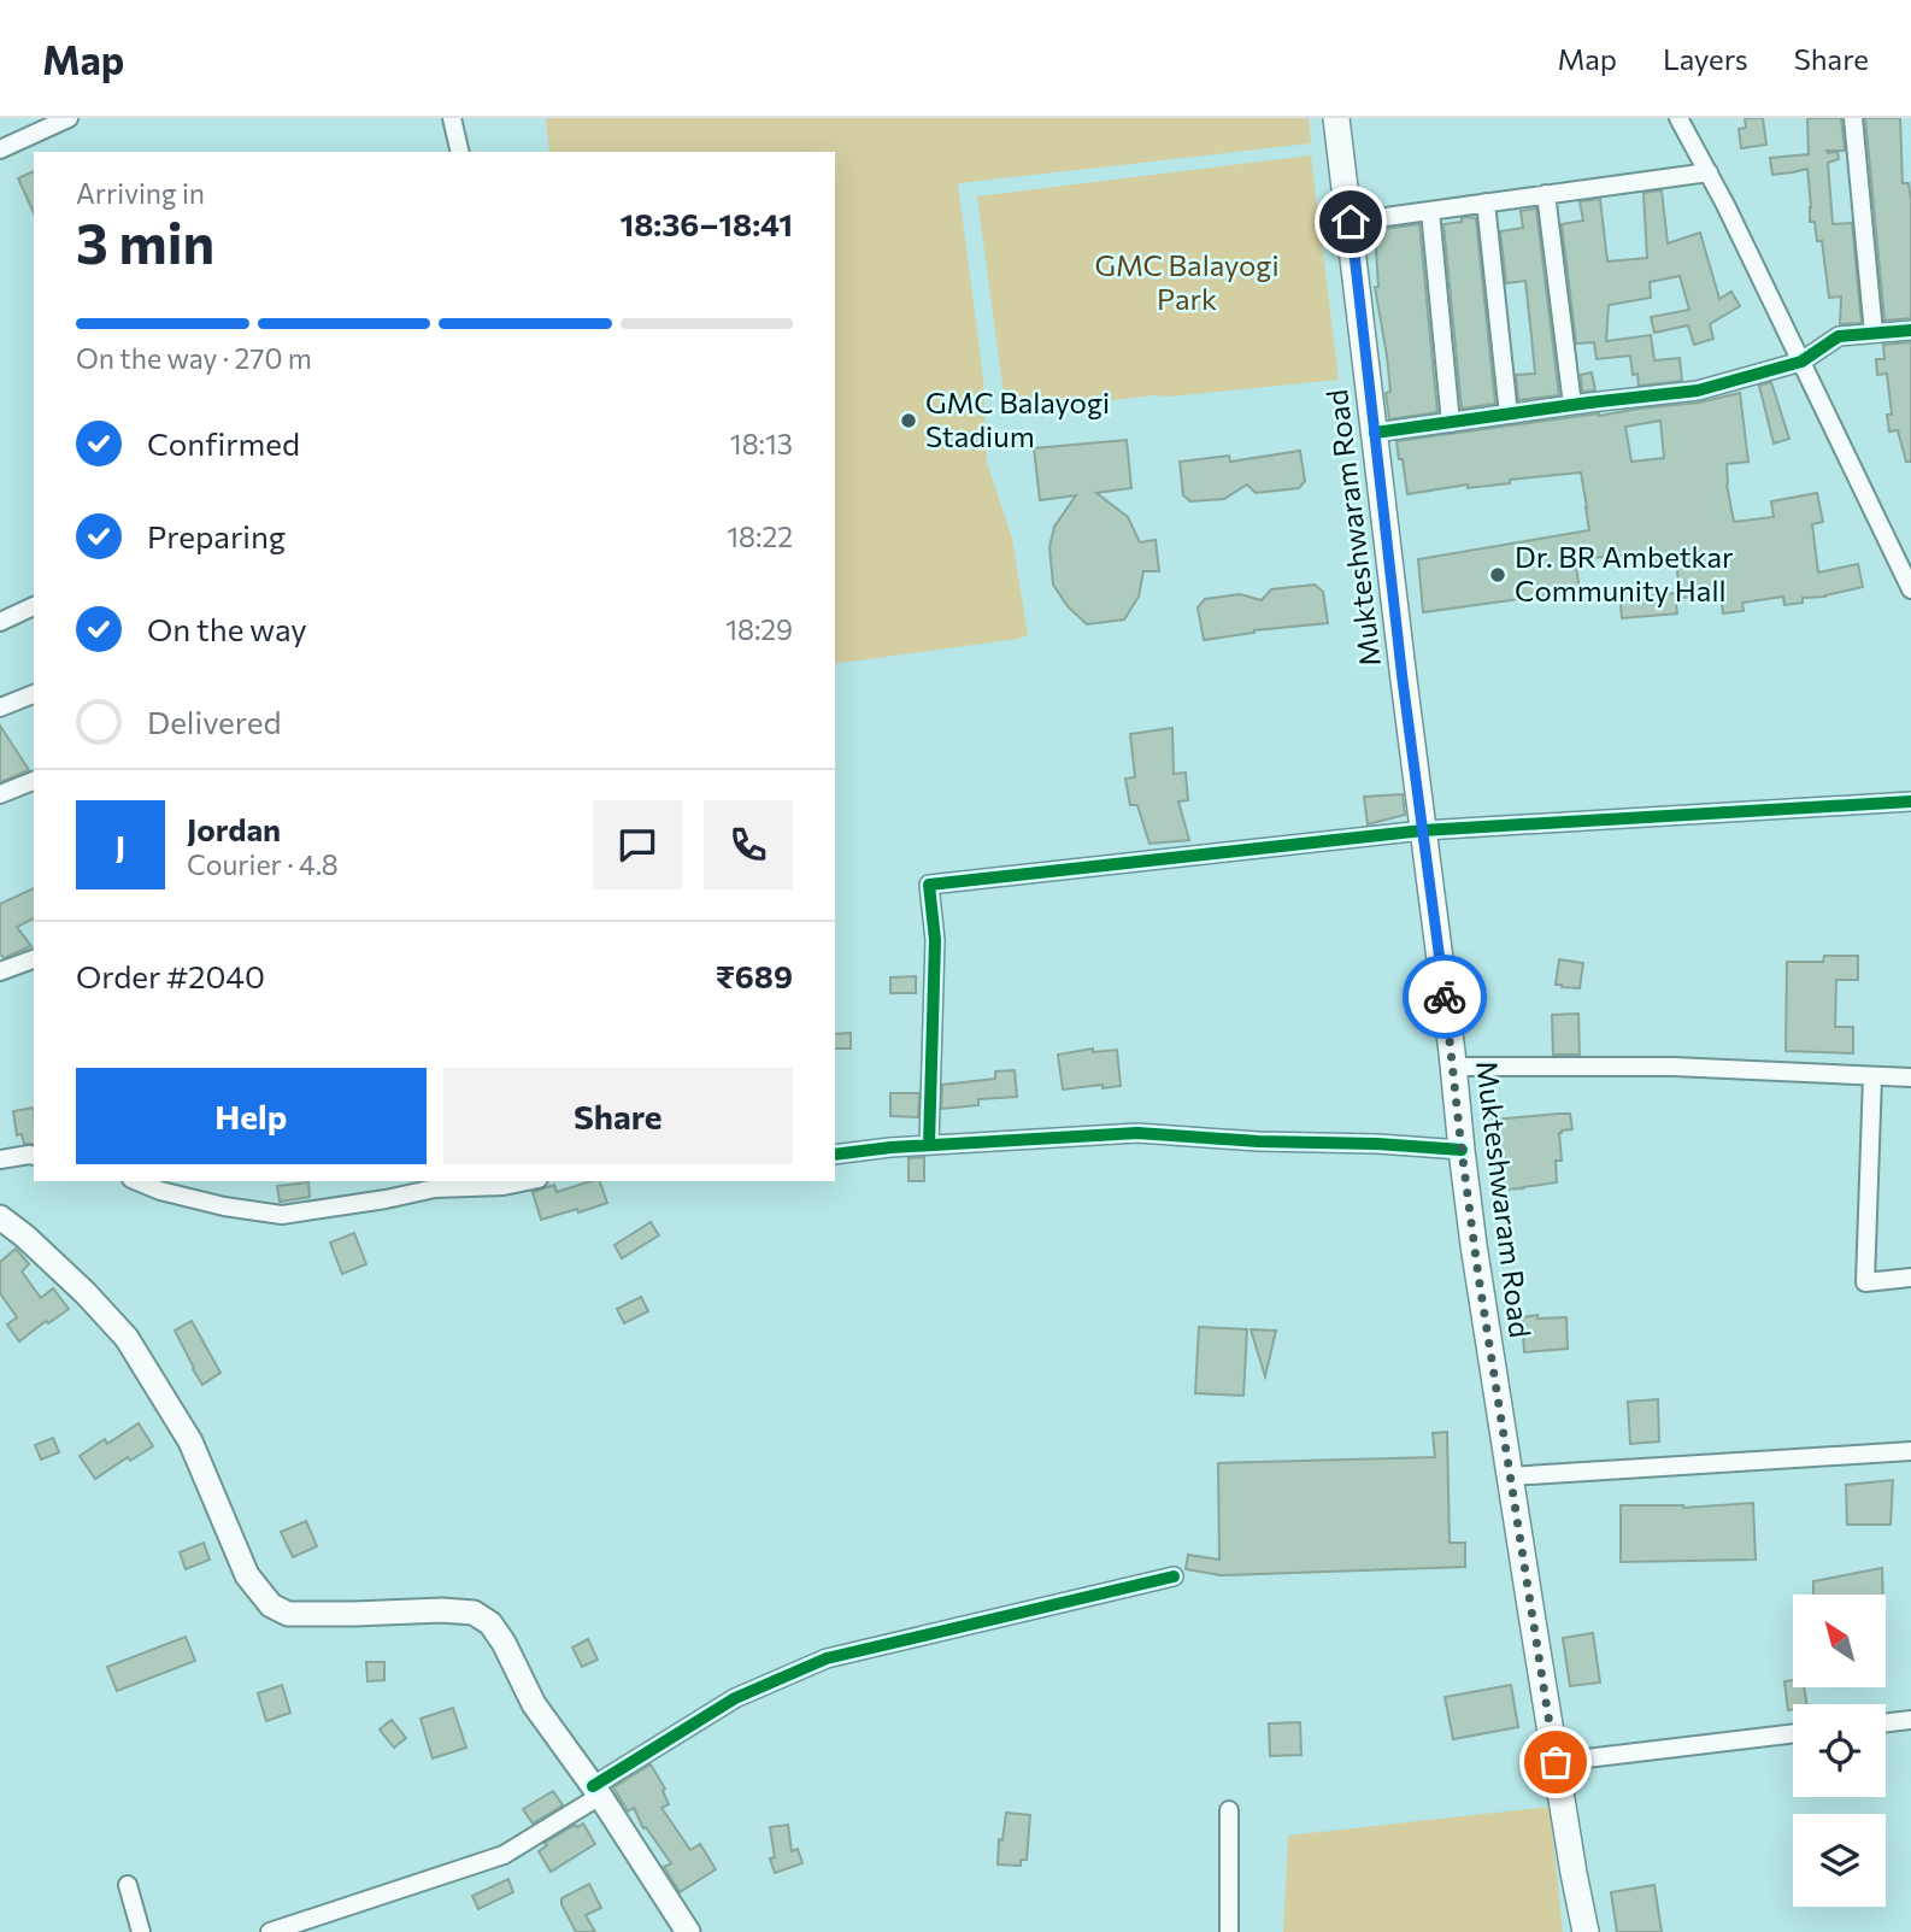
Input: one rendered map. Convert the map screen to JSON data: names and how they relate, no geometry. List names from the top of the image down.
{
  "streets": {
    "main road": ["Mukteshwaram Road"]
  },
  "parks": ["GMC Balayogi Park"],
  "places": ["GMC Balayogi Stadium", "Dr. BR Ambetkar Community Hall"],
  "north": "top left",
  "page": {
    "header": "Map",
    "nav": ["Map", "Layers", "Share"],
    "heading": ["3 min", "Arriving in", "18:36–18:41"],
    "panel": [
      "Jordan",
      "Courier · 4.8",
      "Order #2040",
      "₹689"
    ],
    "bar": "On the way · 270 m",
    "list": [
      ["Confirmed", "18:13"],
      ["Preparing", "18:22"],
      ["On the way", "18:29"],
      "Delivered"
    ],
    "round": "J",
    "buttons": ["Help", "Share"]
  }
}
